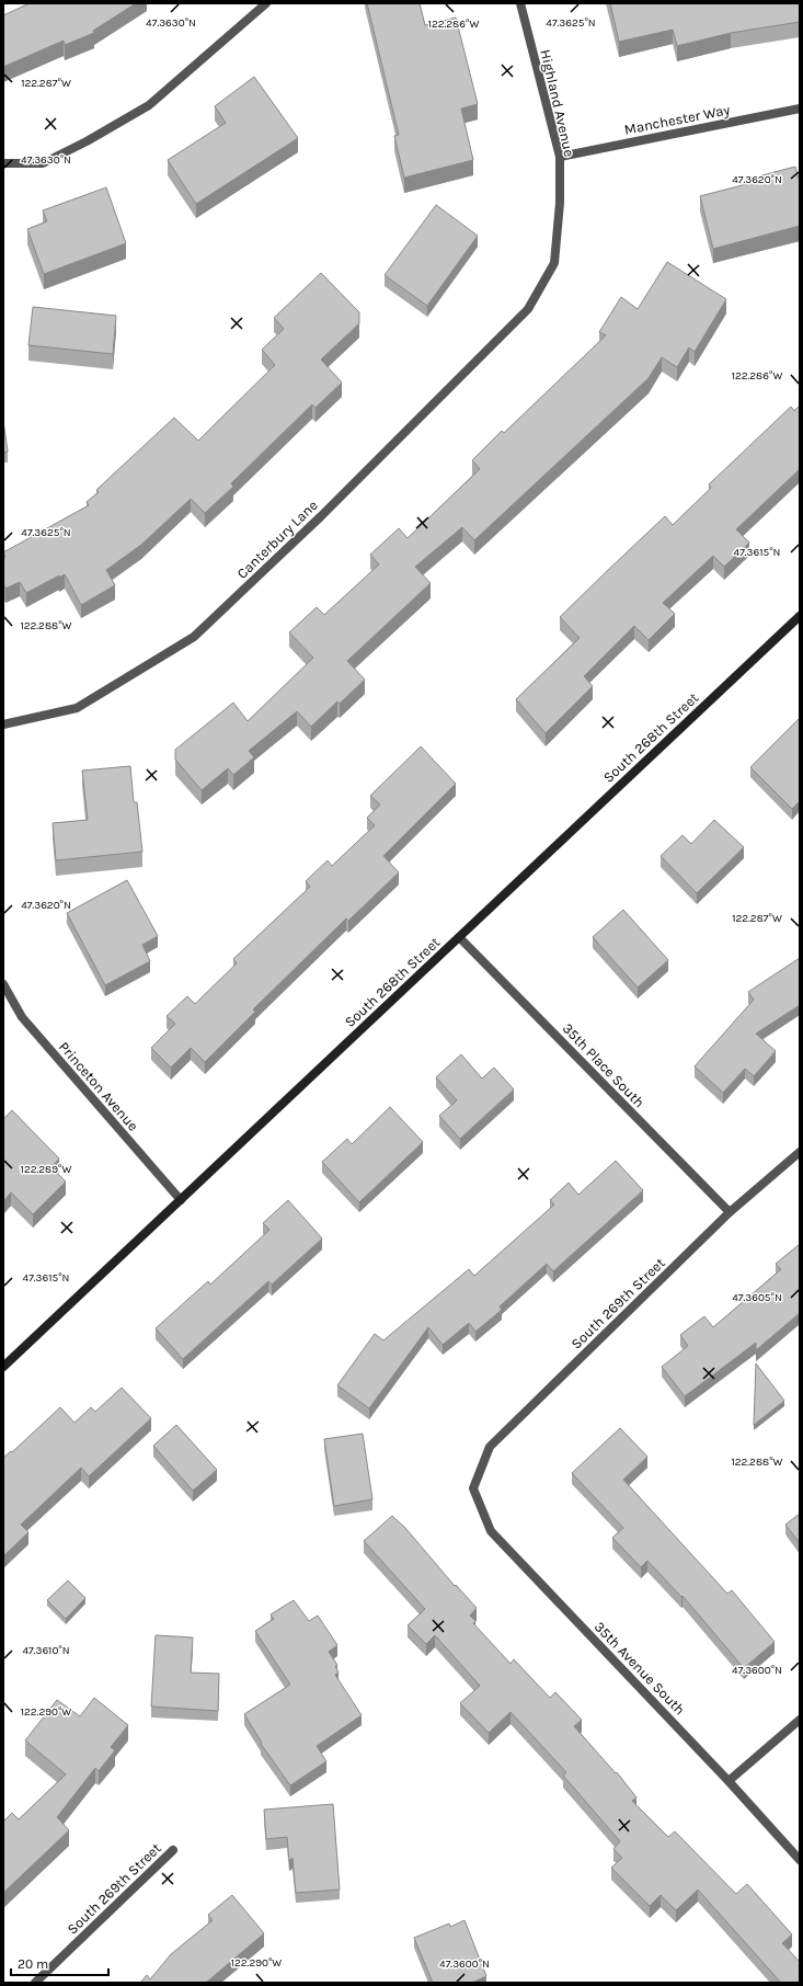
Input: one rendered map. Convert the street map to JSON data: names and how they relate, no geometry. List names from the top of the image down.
{
  "streets": {
    "street": [
      "Highland Avenue",
      "Manchester Way",
      "Canterbury Lane",
      "South 268th Street",
      "35th Place South",
      "Princeton Avenue",
      "South 269th Street",
      "35th Avenue South"
    ]
  },
  "crossings": [
    ["Highland Avenue", "Manchester Way"],
    ["Highland Avenue", "Canterbury Lane"],
    ["South 268th Street", "35th Place South"],
    ["South 268th Street", "Princeton Avenue"],
    ["35th Place South", "South 269th Street"],
    ["South 269th Street", "35th Avenue South"]
  ],
  "scale_bar": "20 m",
  "coordinates": [
    "47.3630°N",
    "47.3625°N",
    "122.286°W",
    "122.287°W",
    "47.3620°N",
    "47.3615°N",
    "122.288°W",
    "122.289°W",
    "47.3605°N",
    "47.3610°N",
    "47.3600°N",
    "122.290°W"
  ]
}
